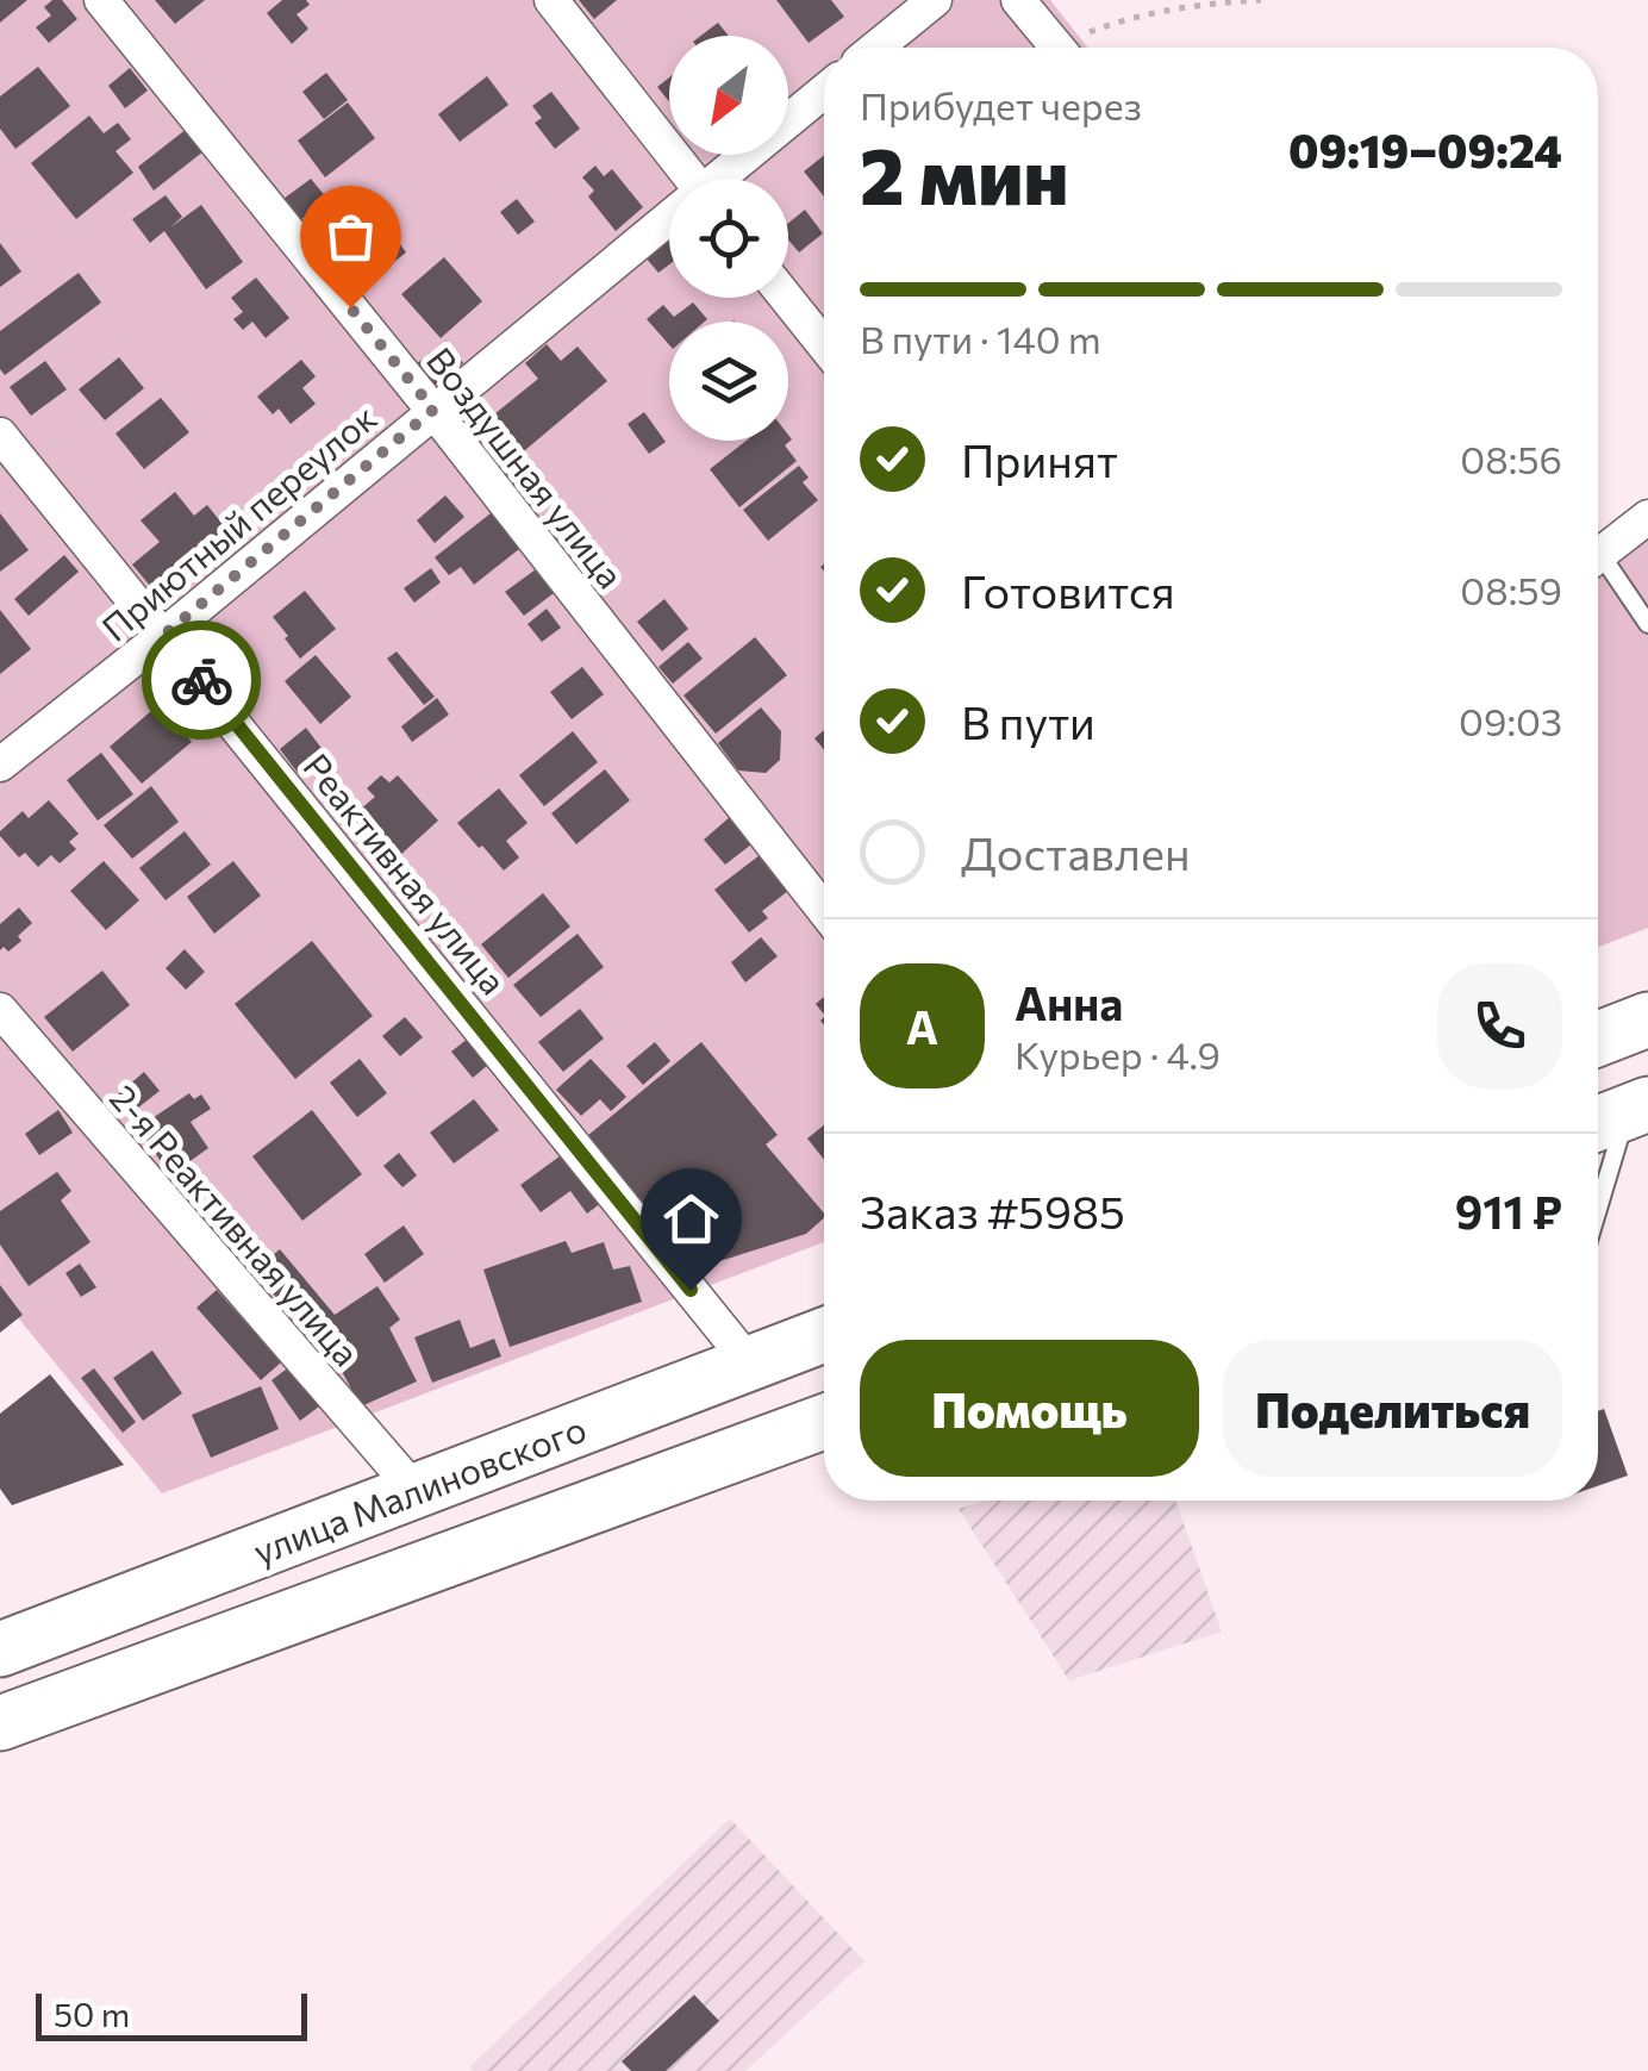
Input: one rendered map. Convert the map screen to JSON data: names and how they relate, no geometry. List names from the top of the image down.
{
  "streets": {
    "highway": ["улица Малиновского"],
    "street": [
      "Воздушная улица",
      "Приютный переулок",
      "Реактивная улица",
      "2-я Реактивная улица"
    ]
  },
  "crossings": [
    ["Воздушная улица", "Приютный переулок"],
    ["Приютный переулок", "Реактивная улица"],
    ["Реактивная улица", "улица Малиновского"],
    ["2-я Реактивная улица", "улица Малиновского"]
  ],
  "scale_bar": "50 m",
  "north": "bottom left",
  "page": {
    "heading": ["2 мин", "Прибудет через", "09:19–09:24"],
    "panel": [
      "Анна",
      "Курьер · 4.9",
      "Заказ #5985",
      "911 ₽"
    ],
    "bar": "В пути · 140 m",
    "list": [
      ["Принят", "08:56"],
      ["Готовится", "08:59"],
      ["В пути", "09:03"],
      "Доставлен"
    ],
    "round": "А",
    "buttons": ["Помощь", "Поделиться"],
    "scale": "50 m"
  }
}
